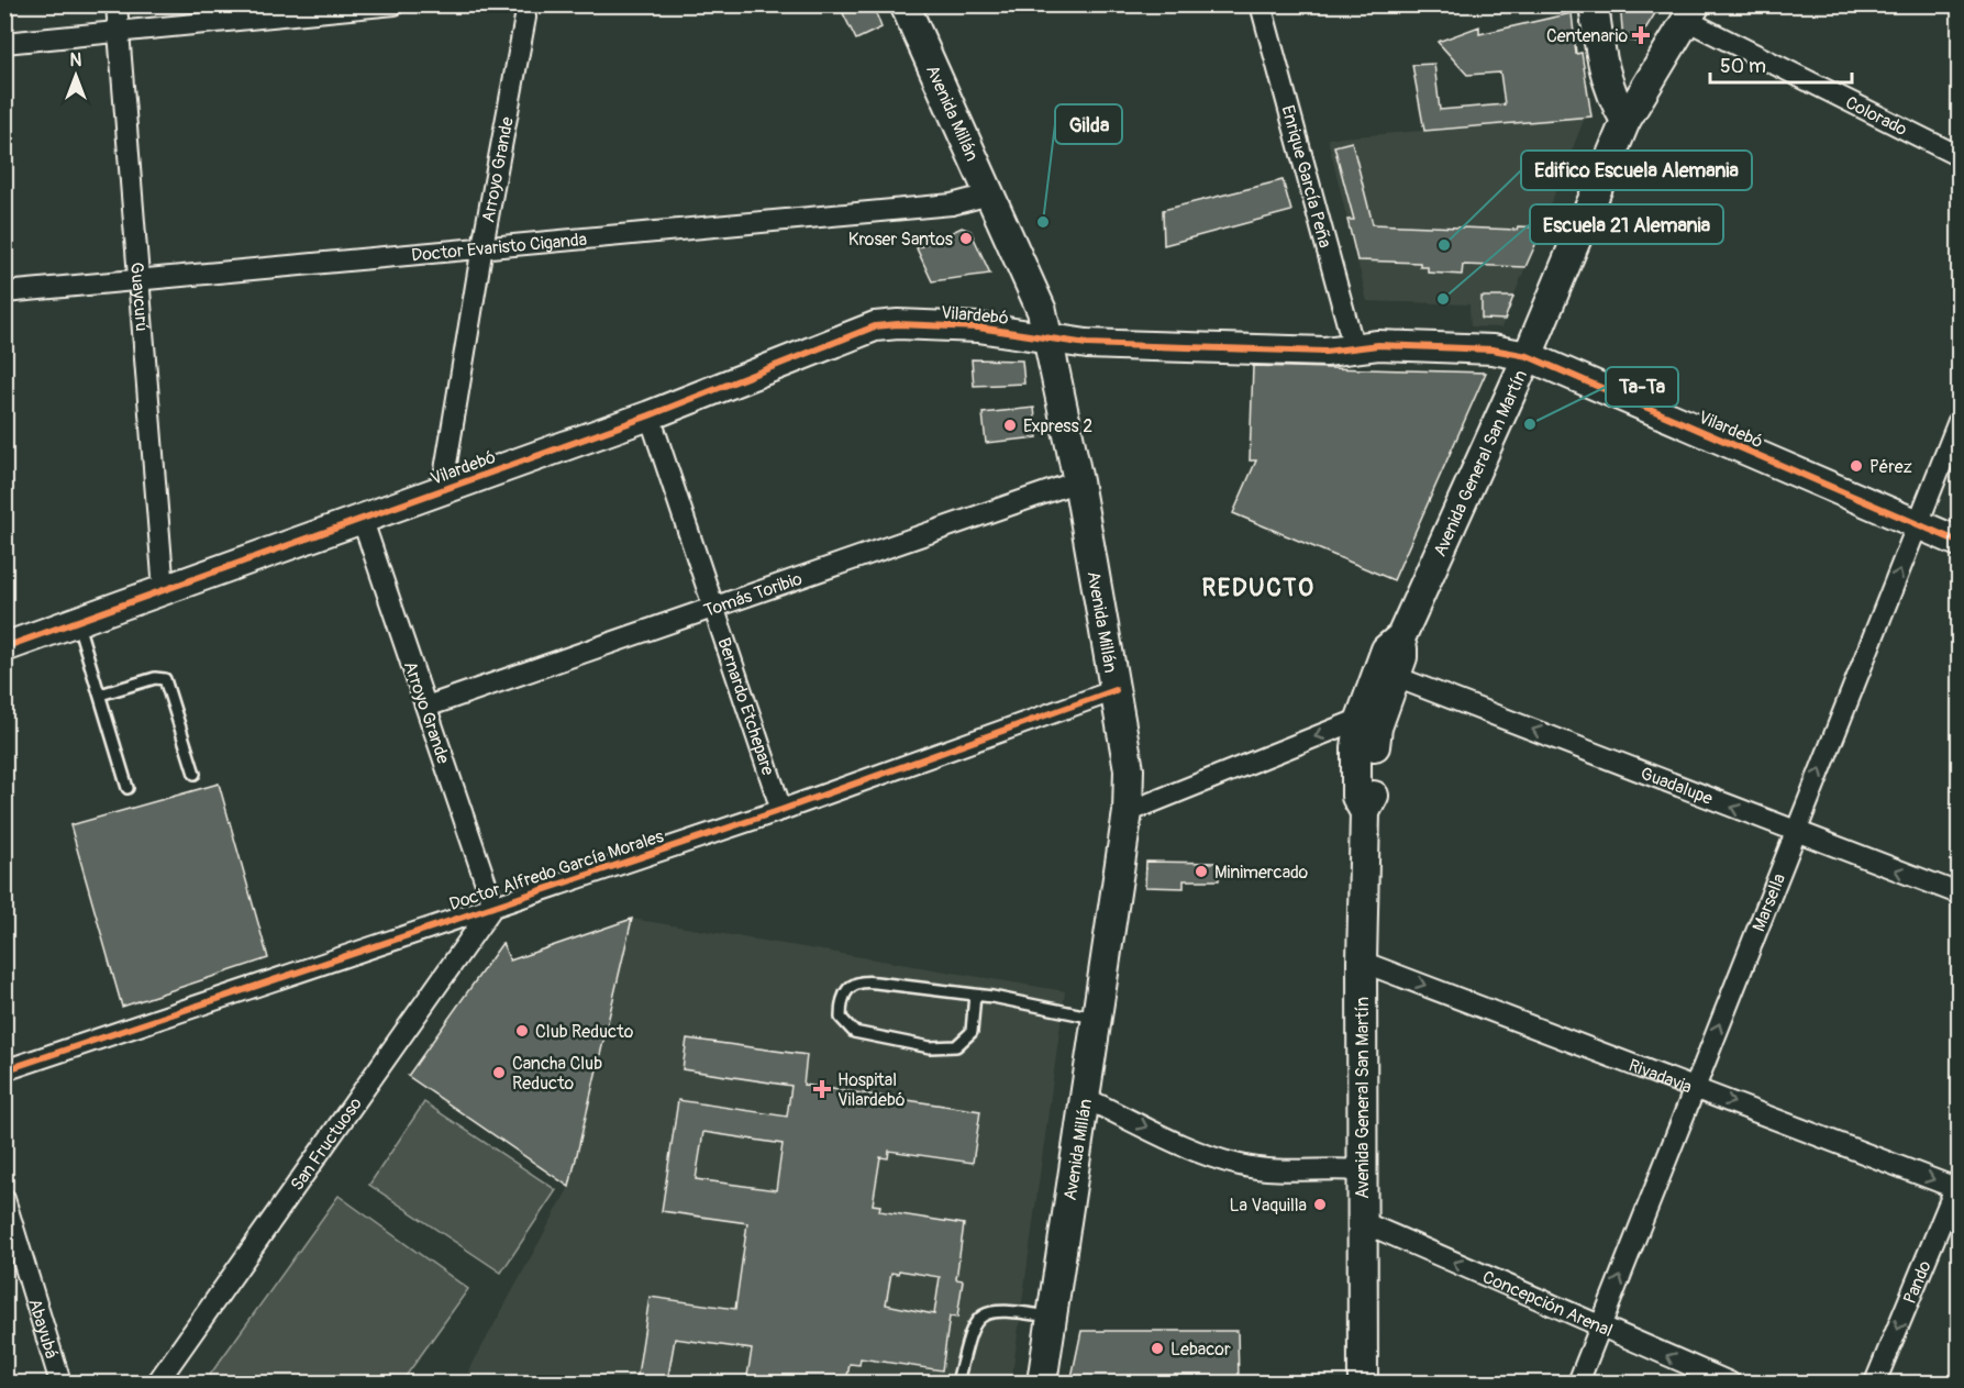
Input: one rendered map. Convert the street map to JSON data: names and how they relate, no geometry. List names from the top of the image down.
{
  "streets": {
    "main road": ["Avenida Millán", "Vilardebó", "Avenida General San Martín"],
    "street": [
      "Colorado",
      "Arroyo Grande",
      "Enrique García Peña",
      "Doctor Evaristo Ciganda",
      "Guaycurú",
      "Tomás Toribio",
      "Bernardo Etchepare",
      "Guadalupe",
      "Doctor Alfredo García Morales",
      "Marsella",
      "Rivadavia",
      "San Fructuoso",
      "Pando",
      "Concepción Arenal",
      "Abayubá"
    ]
  },
  "crossings": [
    ["Avenida Millán", "Doctor Evaristo Ciganda"],
    ["Avenida Millán", "Vilardebó"],
    ["Avenida Millán", "Tomás Toribio"],
    ["Avenida Millán", "Doctor Alfredo García Morales"],
    ["Colorado", "Avenida General San Martín"],
    ["Arroyo Grande", "Doctor Evaristo Ciganda"],
    ["Arroyo Grande", "Vilardebó"],
    ["Arroyo Grande", "Tomás Toribio"],
    ["Arroyo Grande", "Doctor Alfredo García Morales"],
    ["Arroyo Grande", "San Fructuoso"],
    ["Enrique García Peña", "Vilardebó"],
    ["Doctor Evaristo Ciganda", "Guaycurú"],
    ["Guaycurú", "Vilardebó"],
    ["Vilardebó", "Avenida General San Martín"],
    ["Vilardebó", "Bernardo Etchepare"],
    ["Vilardebó", "Marsella"],
    ["Avenida General San Martín", "Guadalupe"],
    ["Avenida General San Martín", "Rivadavia"],
    ["Avenida General San Martín", "Concepción Arenal"],
    ["Tomás Toribio", "Bernardo Etchepare"],
    ["Bernardo Etchepare", "Doctor Alfredo García Morales"],
    ["Guadalupe", "Marsella"],
    ["Doctor Alfredo García Morales", "San Fructuoso"],
    ["Marsella", "Rivadavia"],
    ["Marsella", "Concepción Arenal"],
    ["Rivadavia", "Pando"]
  ],
  "one_way": [
    "Guadalupe",
    "Marsella",
    "Rivadavia",
    "Pando",
    "Concepción Arenal"
  ],
  "districts": ["REDUCTO"],
  "places": {
    "health": ["Centenario", "Hospital Vilardebó"],
    "other": [
      "Gilda",
      "Kroser Santos",
      "Edifico Escuela Alemania",
      "Escuela 21 Alemania",
      "Ta-Ta",
      "Express 2",
      "Pérez",
      "Minimercado",
      "Club Reducto",
      "Cancha Club Reducto",
      "La Vaquilla",
      "Lebacor"
    ]
  },
  "scale_bar": "50 m",
  "north": "top"
}
